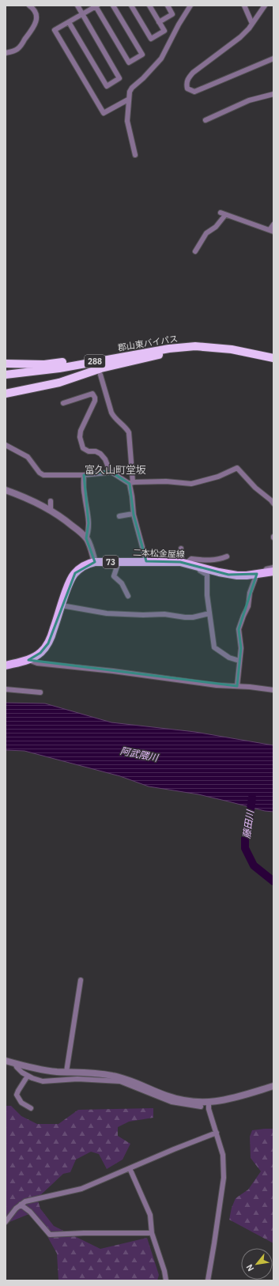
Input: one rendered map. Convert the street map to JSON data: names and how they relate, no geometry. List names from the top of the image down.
{
  "streets": {
    "highway": ["郡山東バイパス", "288"],
    "main road": ["二本松金屋線", "73"]
  },
  "districts": ["富久山町堂坂"],
  "water": ["阿武隈川", "藤田川"],
  "north": "bottom left"
}
